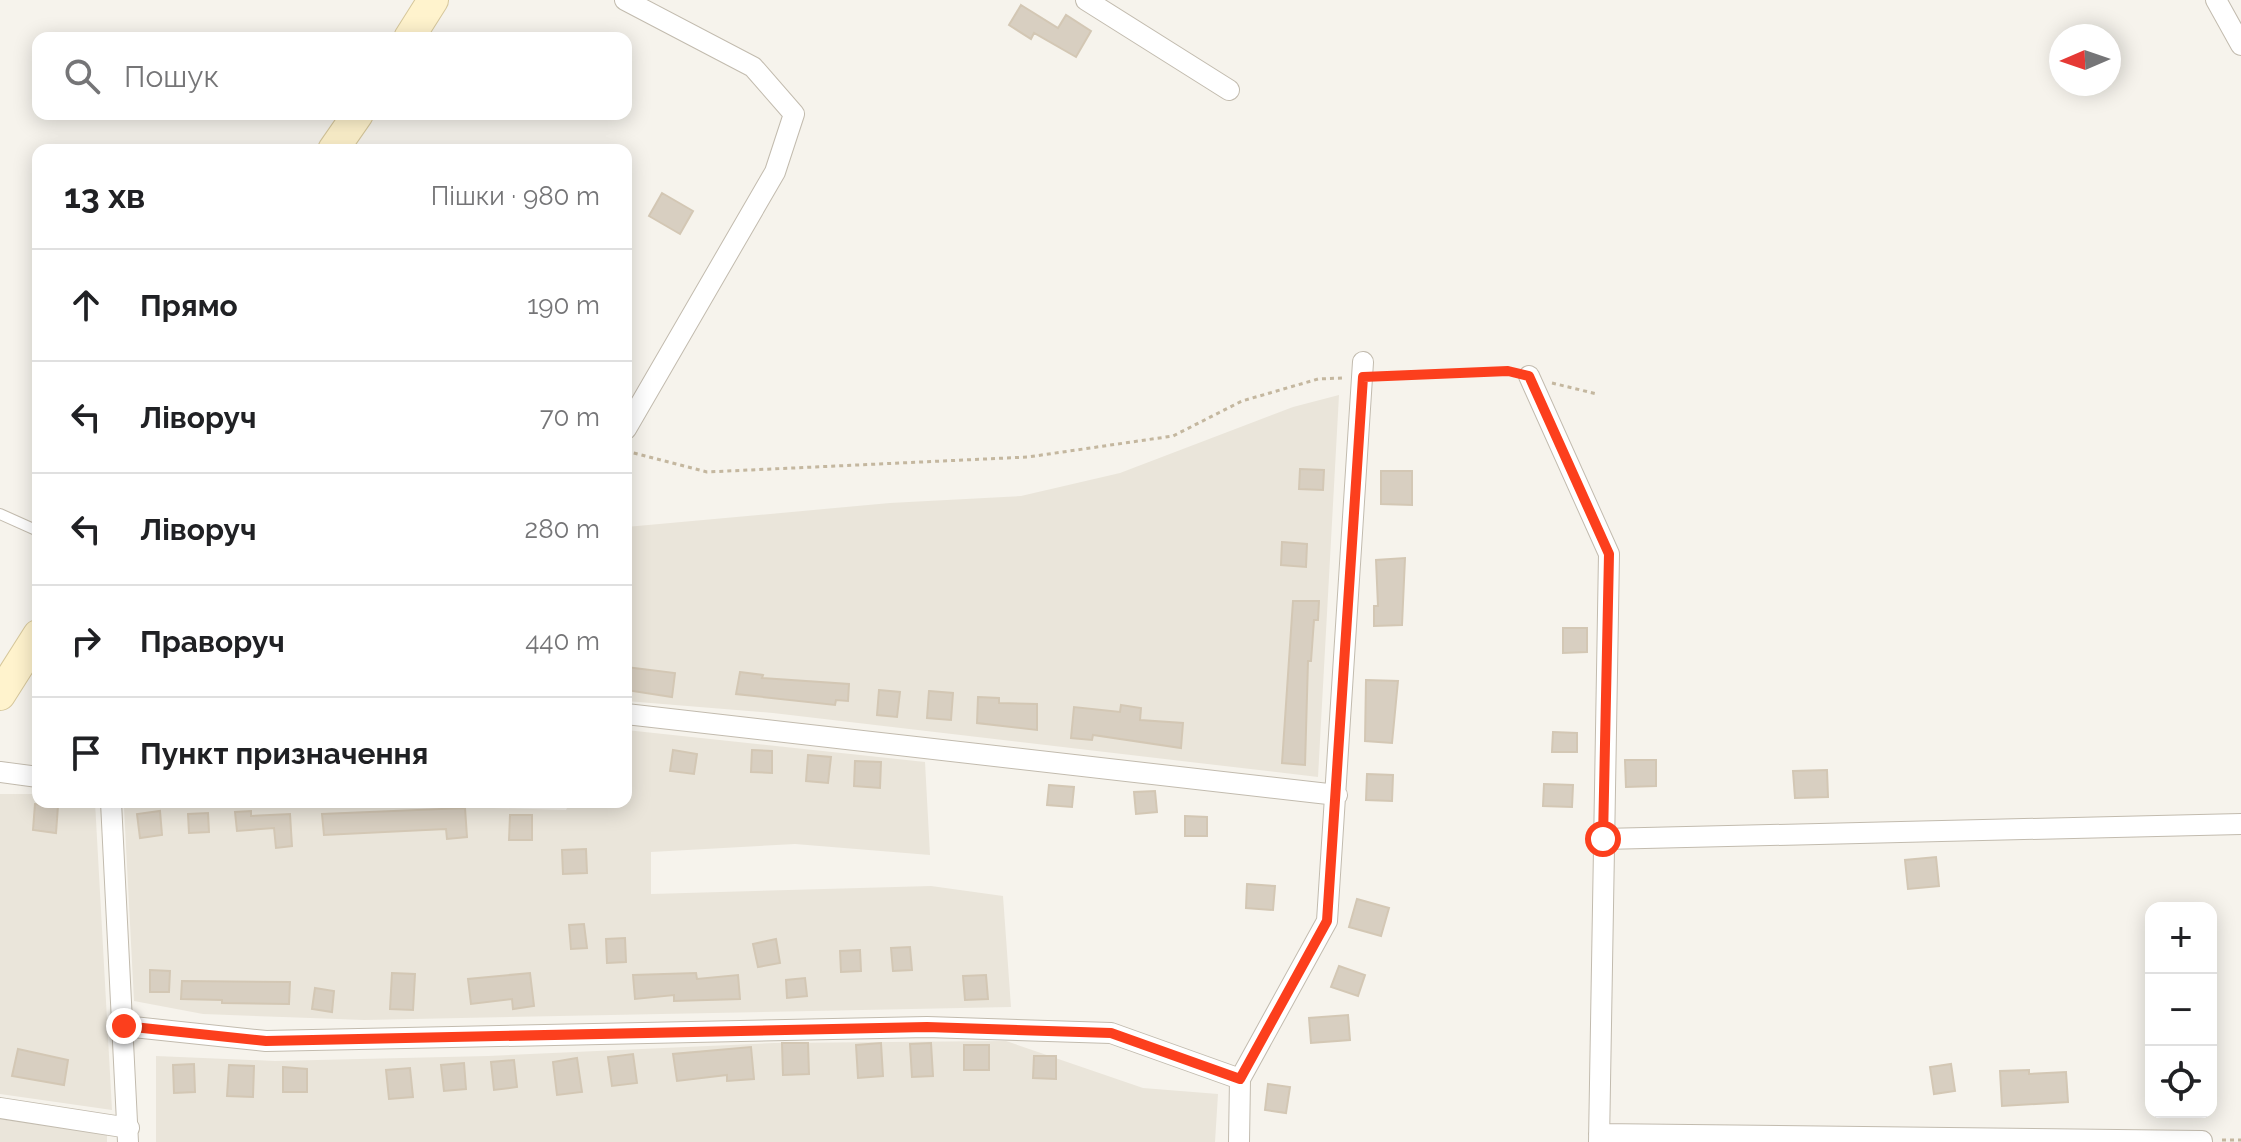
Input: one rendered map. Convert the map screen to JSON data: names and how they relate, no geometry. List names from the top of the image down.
{
  "north": "left",
  "page": {
    "search": "Пошук",
    "heading": ["13 хв", "Пішки · 980 m"],
    "list": [
      ["Прямо", "190 m"],
      ["Ліворуч", "70 m"],
      ["Ліворуч", "280 m"],
      ["Праворуч", "440 m"],
      "Пункт призначення"
    ],
    "map_buttons": ["+", "−"]
  }
}
